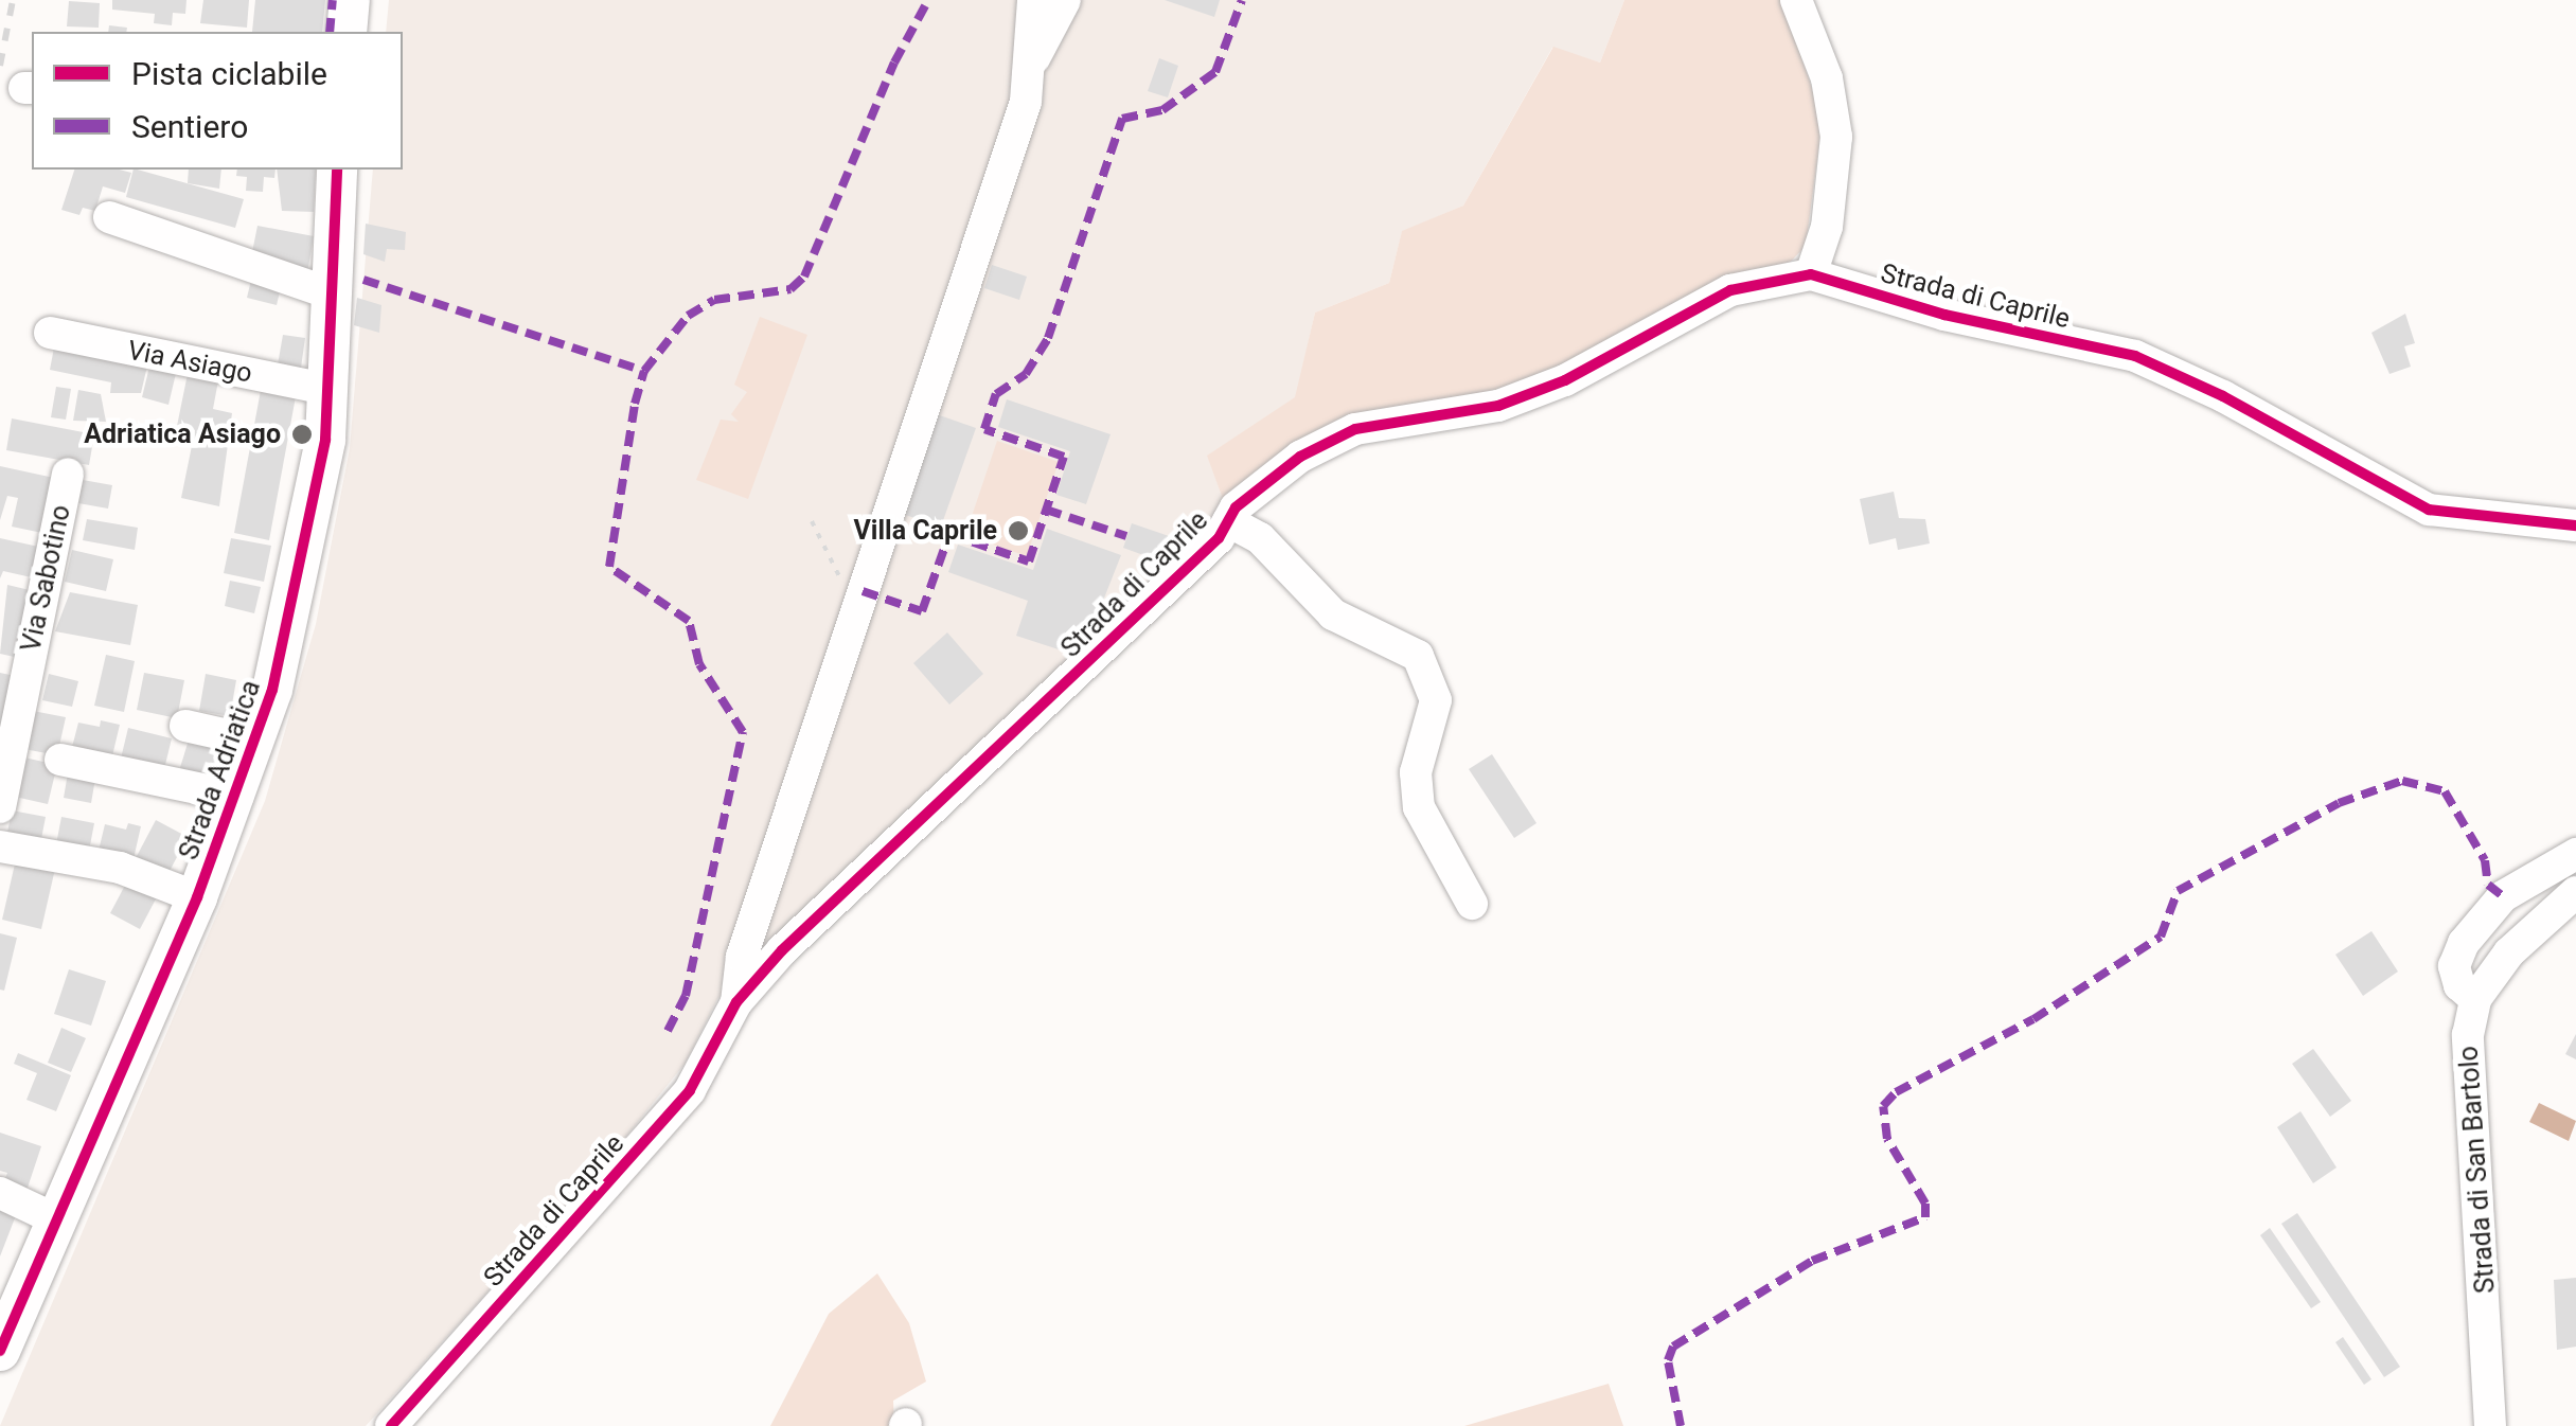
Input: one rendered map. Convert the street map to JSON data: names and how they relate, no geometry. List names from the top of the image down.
{
  "streets": {
    "main road": ["Strada Adriatica"],
    "street": [
      "Strada di Caprile",
      "Via Asiago",
      "Via Sabotino",
      "Strada di San Bartolo"
    ]
  },
  "crossings": [
    ["Via Asiago", "Strada Adriatica"]
  ],
  "places": ["Adriatica Asiago", "Villa Caprile"],
  "legend": ["Pista ciclabile", "Sentiero"]
}
